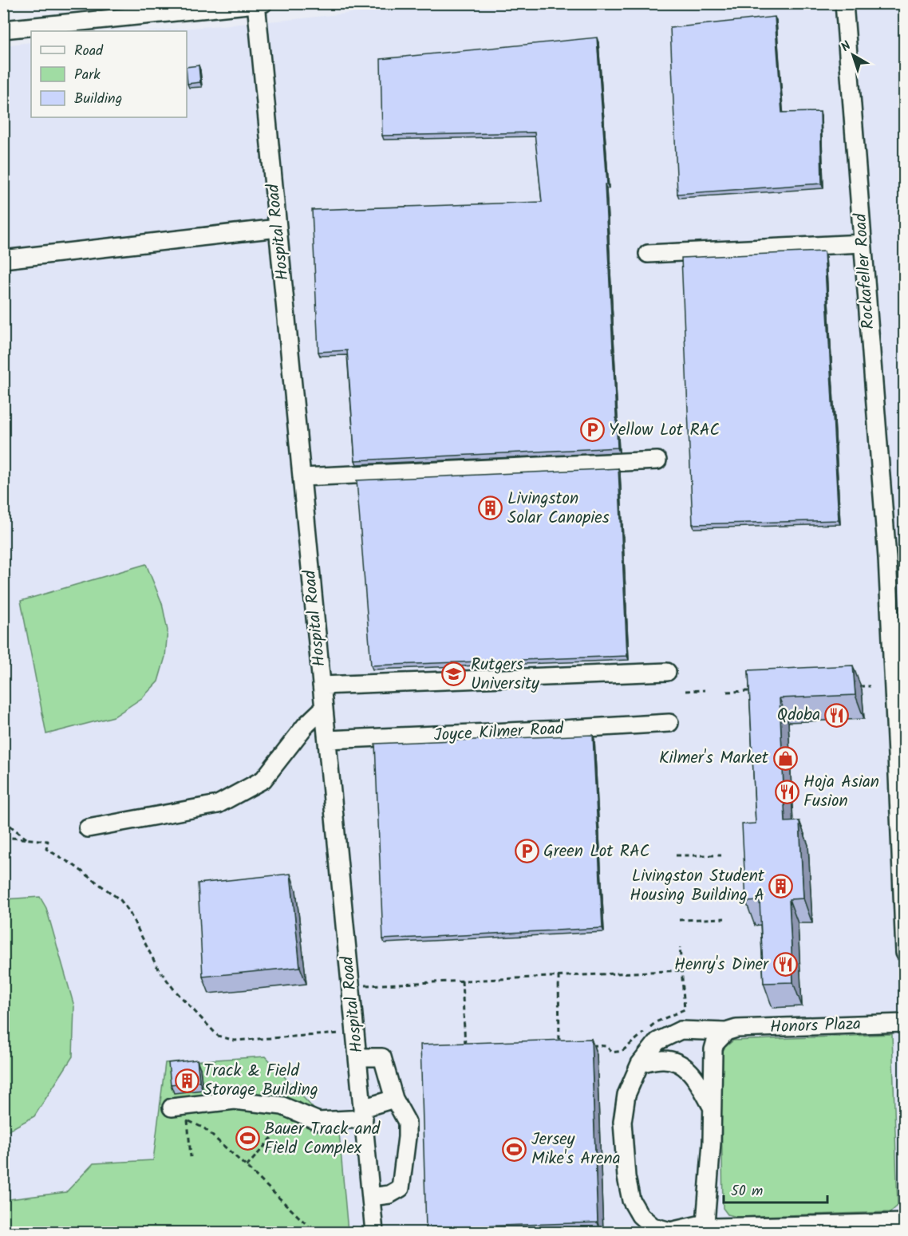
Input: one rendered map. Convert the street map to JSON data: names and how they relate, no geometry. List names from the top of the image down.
{
  "streets": {
    "street": [
      "Hospital Road",
      "Rockafeller Road",
      "Joyce Kilmer Road",
      "Honors Plaza"
    ]
  },
  "crossings": [
    ["Hospital Road", "Joyce Kilmer Road"]
  ],
  "places": {
    "parking": ["Yellow Lot RAC", "Green Lot RAC"],
    "building": ["Livingston Solar Canopies", "Livingston Student Housing Building A", "Track & Field Storage Building"],
    "school or university": ["Rutgers University"],
    "restaurant": ["Qdoba", "Hoja Asian Fusion", "Henry's Diner"],
    "shop": ["Kilmer's Market"],
    "sports": ["Bauer Track and Field Complex", "Jersey Mike's Arena"]
  },
  "legend": ["Road", "Park", "Building"],
  "scale_bar": "50 m",
  "north": "top left"
}
